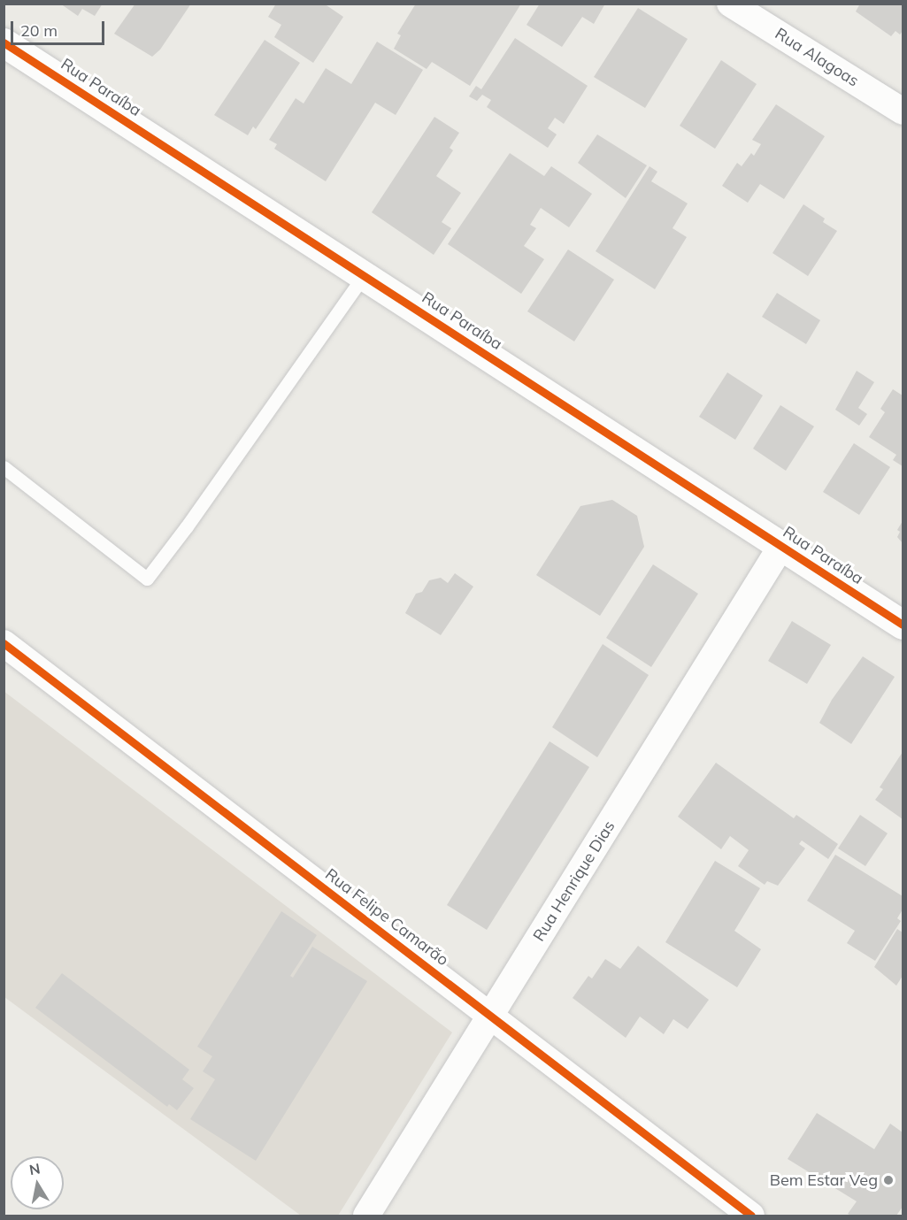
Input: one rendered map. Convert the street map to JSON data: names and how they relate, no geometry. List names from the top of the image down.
{
  "streets": {
    "street": [
      "Rua Alagoas",
      "Rua Paraíba",
      "Rua Henrique Dias",
      "Rua Felipe Camarão"
    ]
  },
  "crossings": [
    ["Rua Paraíba", "Rua Henrique Dias"],
    ["Rua Henrique Dias", "Rua Felipe Camarão"]
  ],
  "places": ["Bem Estar Veg"],
  "scale_bar": "20 m",
  "north": "top"
}
